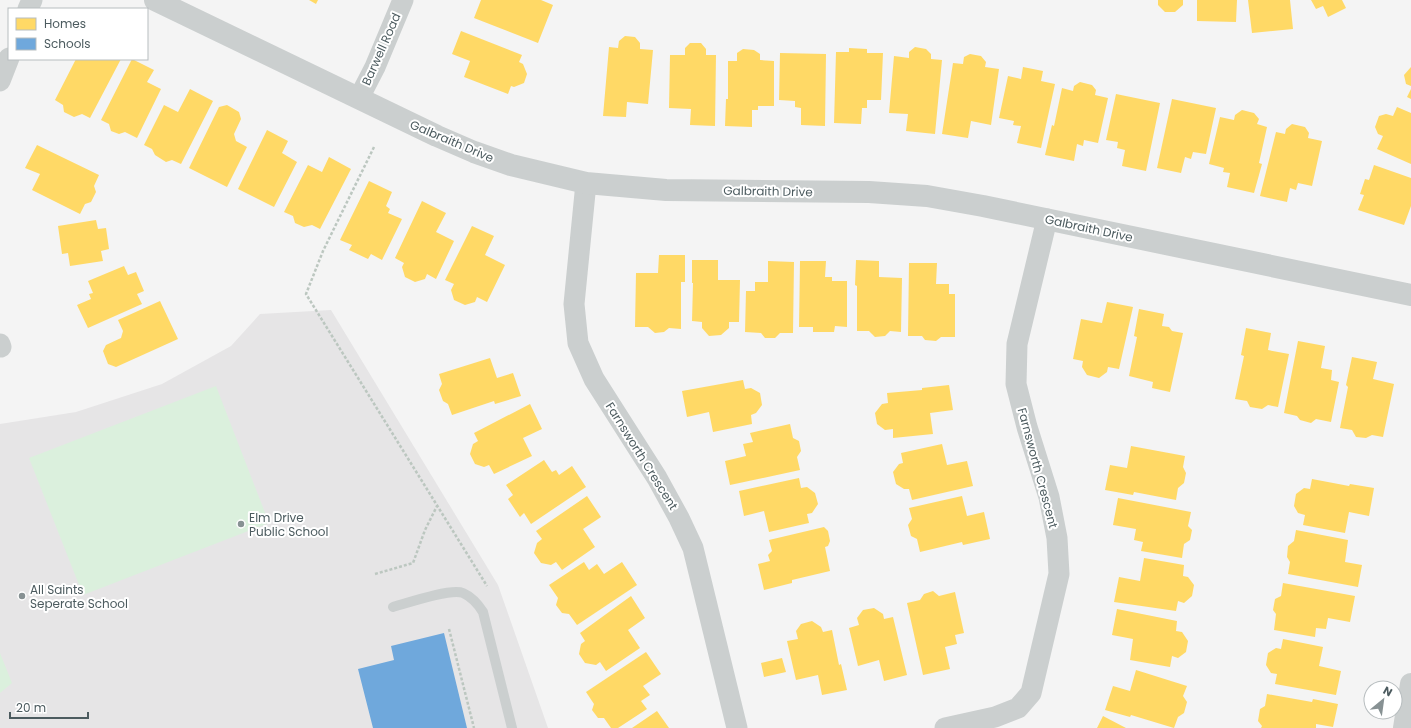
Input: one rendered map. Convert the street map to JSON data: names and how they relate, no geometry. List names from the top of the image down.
{
  "streets": {
    "street": ["Barwell Road", "Galbraith Drive", "Farnsworth Crescent"]
  },
  "crossings": [
    ["Barwell Road", "Galbraith Drive"],
    ["Galbraith Drive", "Farnsworth Crescent"]
  ],
  "places": ["Elm Drive Public School", "All Saints Seperate School"],
  "legend": ["Homes", "Schools"],
  "scale_bar": "20 m",
  "north": "top right"
}
